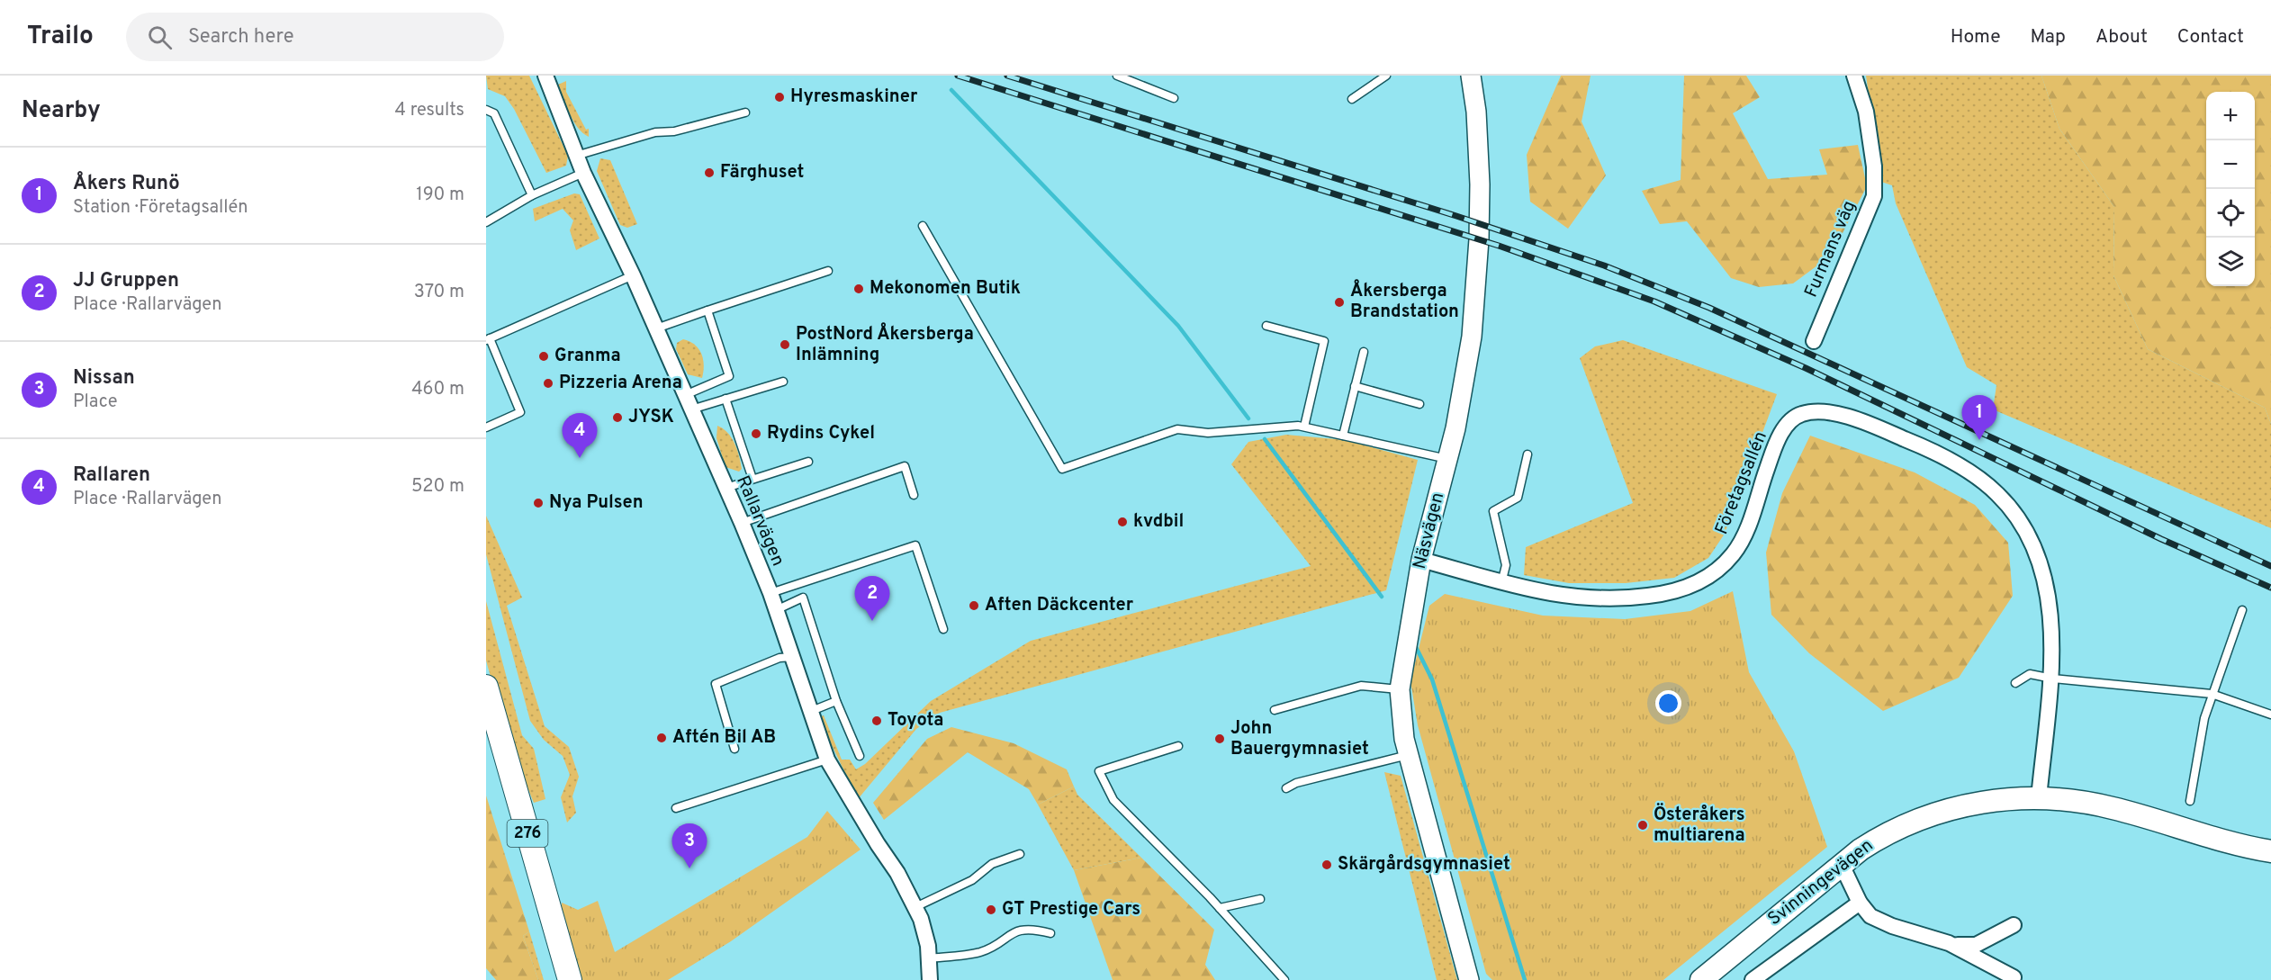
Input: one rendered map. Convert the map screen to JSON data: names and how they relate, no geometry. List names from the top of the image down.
{
  "streets": {
    "main road": ["276", "Svinningevägen"],
    "street": [
      "Furmans väg",
      "Företagsallén",
      "Rallarvägen",
      "Näsvägen"
    ]
  },
  "crossings": [
    ["Företagsallén", "Näsvägen"],
    ["Företagsallén", "Svinningevägen"]
  ],
  "places": [
    "Hyresmaskiner",
    "Färghuset",
    "Mekonomen Butik",
    "Åkersberga Brandstation",
    "PostNord Åkersberga Inlämning",
    "Granma",
    "Pizzeria Arena",
    "JYSK",
    "Rydins Cykel",
    "Nya Pulsen",
    "kvdbil",
    "Aften Däckcenter",
    "Toyota",
    "Aftén Bil AB",
    "John Bauergymnasiet",
    "Österåkers multiarena",
    "Skärgårdsgymnasiet",
    "GT Prestige Cars"
  ],
  "page": {
    "header": "Trailo",
    "search": "Search here",
    "nav": [
      "Home",
      "Map",
      "About",
      "Contact"
    ],
    "heading": ["Nearby", "4 results"],
    "map_buttons": ["+", "−"],
    "list": [
      {
        "mark": "1",
        "name": "Åkers Runö",
        "note": "Station · Företagsallén",
        "value": "190 m"
      },
      {
        "mark": "2",
        "name": "JJ Gruppen",
        "note": "Place · Rallarvägen",
        "value": "370 m"
      },
      {
        "mark": "3",
        "name": "Nissan",
        "note": "Place",
        "value": "460 m"
      },
      {
        "mark": "4",
        "name": "Rallaren",
        "note": "Place · Rallarvägen",
        "value": "520 m"
      }
    ],
    "pins": [
      "1",
      "4",
      "2",
      "3"
    ]
  }
}
